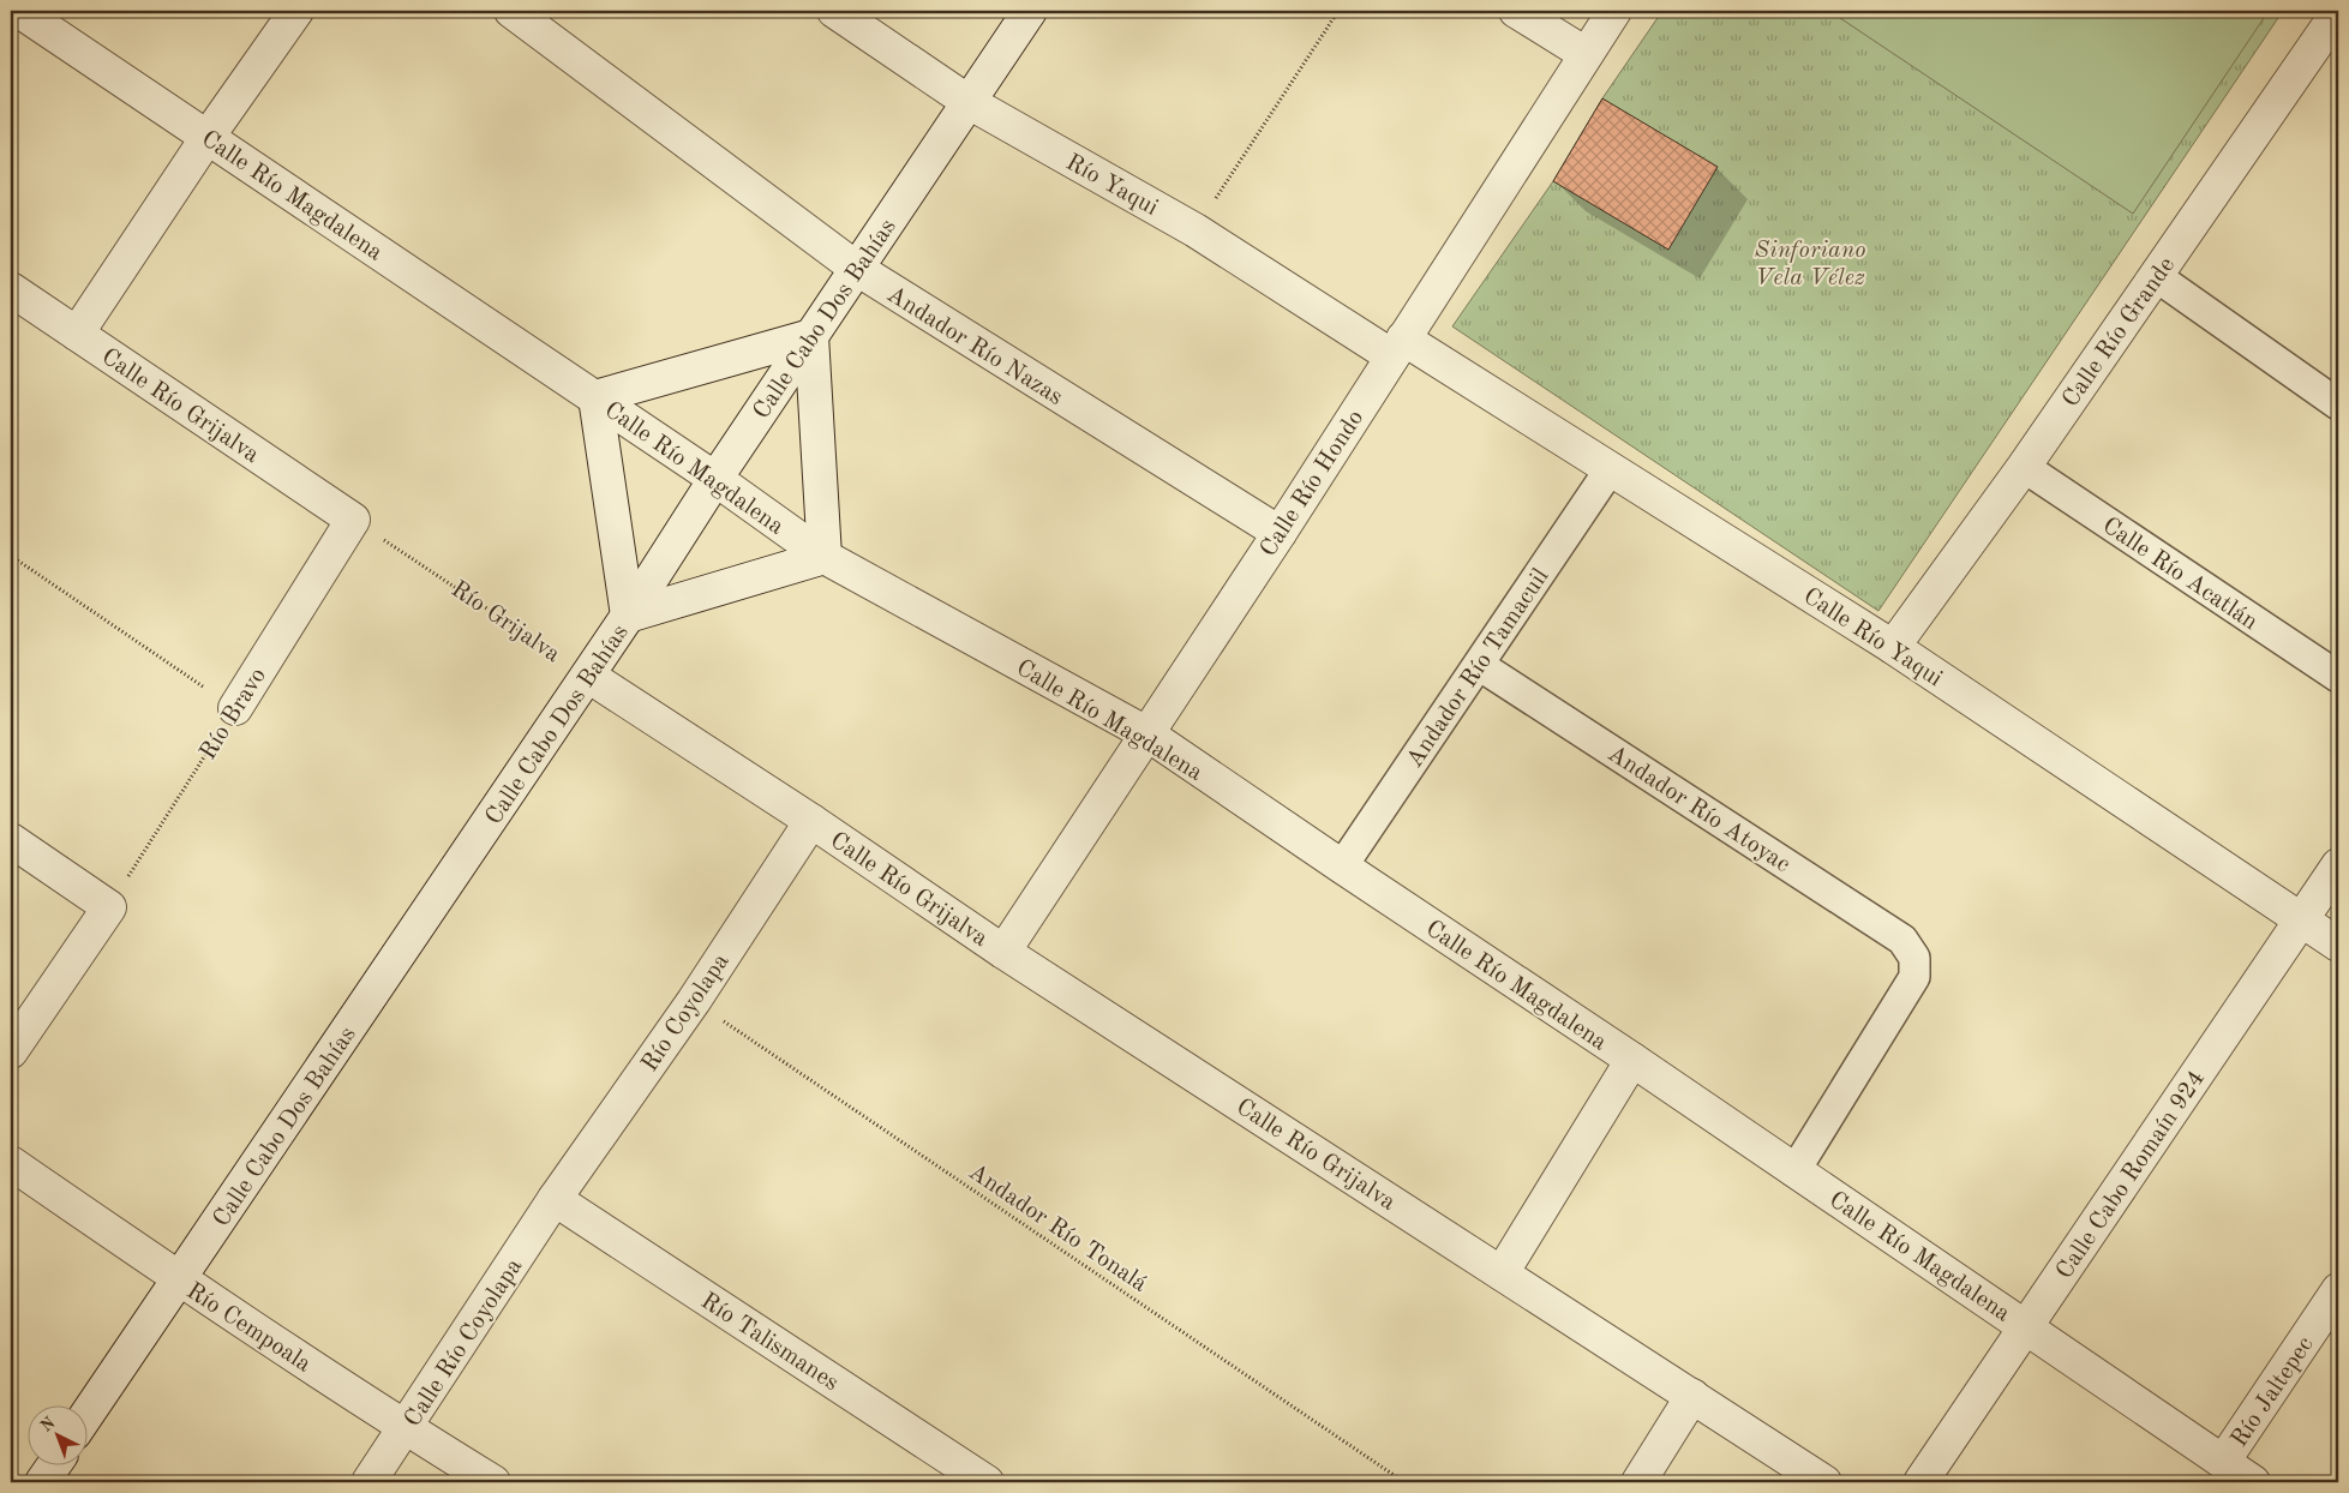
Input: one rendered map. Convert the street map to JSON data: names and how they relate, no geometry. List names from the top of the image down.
{
  "streets": {
    "street": [
      "Río Yaqui",
      "Calle Río Magdalena",
      "Calle Cabo Dos Bahías",
      "Calle Río Grande",
      "Andador Río Nazas",
      "Calle Río Grijalva",
      "Calle Río Hondo",
      "Calle Río Acatlán",
      "Río Grijalva",
      "Calle Río Yaqui",
      "Andador Río Tamacuil",
      "Río Bravo",
      "Andador Río Atoyac",
      "Río Coyolapa",
      "Calle Cabo Romaín 924",
      "Río Cempoala",
      "Río Talismanes",
      "Calle Río Coyolapa",
      "Río Jaltepec"
    ],
    "path": ["Andador Río Tonalá"]
  },
  "crossings": [
    ["Río Yaqui", "Calle Cabo Dos Bahías"],
    ["Río Yaqui", "Calle Río Hondo"],
    ["Río Yaqui", "Calle Río Yaqui"],
    ["Calle Río Magdalena", "Calle Cabo Dos Bahías"],
    ["Calle Río Magdalena", "Calle Río Hondo"],
    ["Calle Río Magdalena", "Andador Río Tamacuil"],
    ["Calle Río Magdalena", "Andador Río Atoyac"],
    ["Calle Río Magdalena", "Calle Cabo Romaín 924"],
    ["Calle Río Magdalena", "Río Jaltepec"],
    ["Calle Cabo Dos Bahías", "Andador Río Nazas"],
    ["Calle Cabo Dos Bahías", "Río Grijalva"],
    ["Calle Cabo Dos Bahías", "Río Cempoala"],
    ["Calle Río Grande", "Calle Río Acatlán"],
    ["Calle Río Grande", "Calle Río Yaqui"],
    ["Andador Río Nazas", "Calle Río Hondo"],
    ["Calle Río Grijalva", "Calle Río Hondo"],
    ["Calle Río Grijalva", "Río Grijalva"],
    ["Calle Río Grijalva", "Río Bravo"],
    ["Calle Río Grijalva", "Río Coyolapa"],
    ["Calle Río Hondo", "Calle Río Yaqui"],
    ["Río Grijalva", "Río Bravo"],
    ["Río Grijalva", "Río Coyolapa"],
    ["Calle Río Yaqui", "Andador Río Tamacuil"],
    ["Calle Río Yaqui", "Calle Cabo Romaín 924"],
    ["Andador Río Tamacuil", "Andador Río Atoyac"],
    ["Río Coyolapa", "Andador Río Tonalá"],
    ["Río Coyolapa", "Río Talismanes"],
    ["Río Coyolapa", "Calle Río Coyolapa"],
    ["Río Cempoala", "Calle Río Coyolapa"],
    ["Río Talismanes", "Calle Río Coyolapa"]
  ],
  "parks": ["Sinforiano Vela Vélez"],
  "north": "top left"
}
